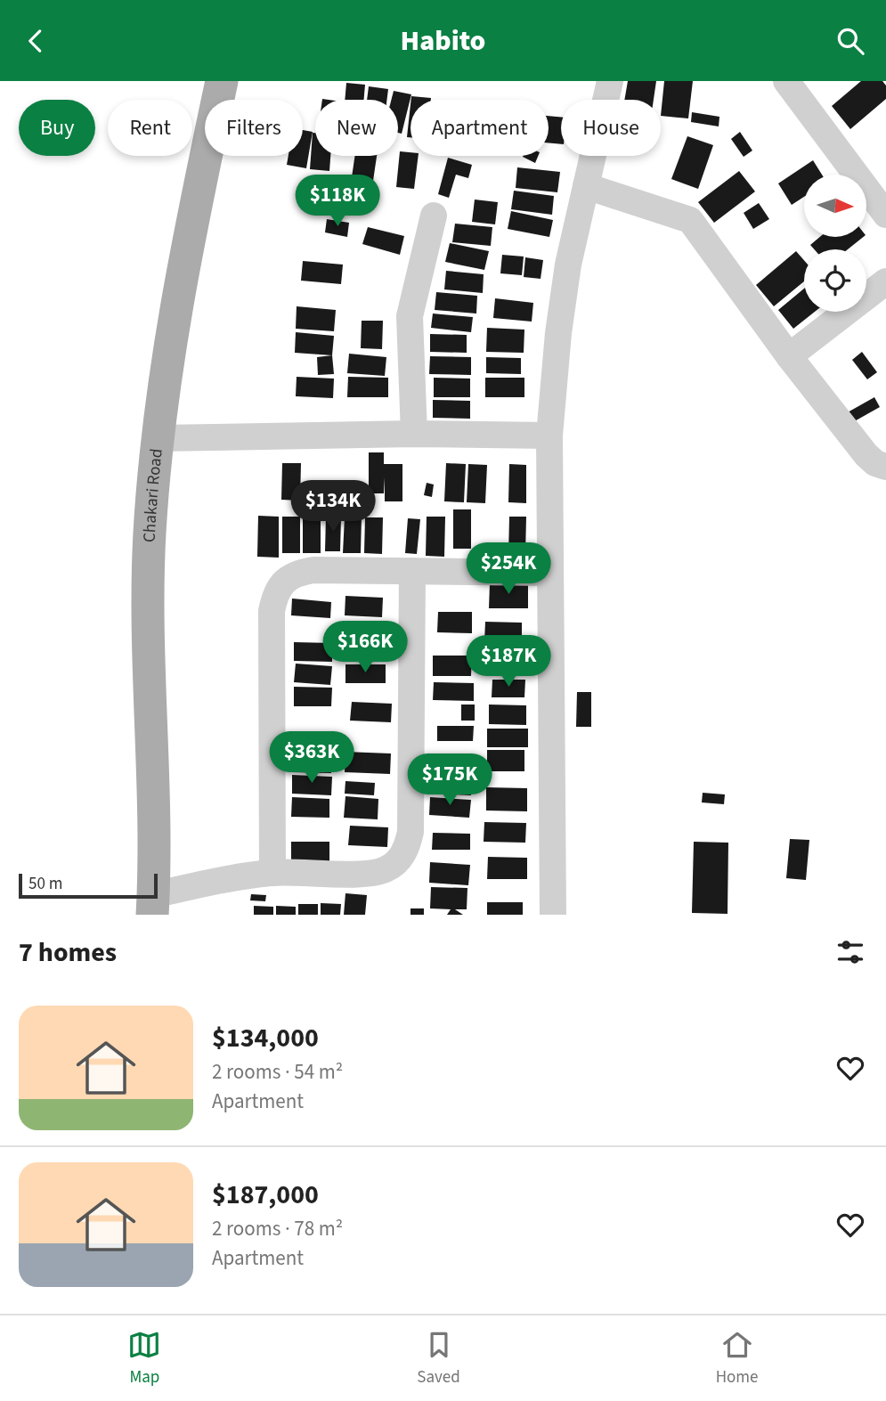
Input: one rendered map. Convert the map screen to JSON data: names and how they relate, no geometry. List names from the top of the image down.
{
  "streets": {
    "main road": ["Chakari Road"]
  },
  "scale_bar": "50 m",
  "north": "right",
  "page": {
    "header": "Habito",
    "chip": [
      "Buy",
      "Rent",
      "Filters",
      "New",
      "Apartment",
      "House"
    ],
    "price": [
      "$118K",
      "$134K",
      "$254K",
      "$166K",
      "$187K",
      "$363K",
      "$175K"
    ],
    "scale": "50 m",
    "heading": "7 homes",
    "list": [
      {
        "name": "$134,000",
        "note": "2 rooms · 54 m² · Apartment"
      },
      {
        "name": "$187,000",
        "note": "2 rooms · 78 m² · Apartment"
      }
    ],
    "tabs": ["Map", "Saved", "Home"]
  }
}
